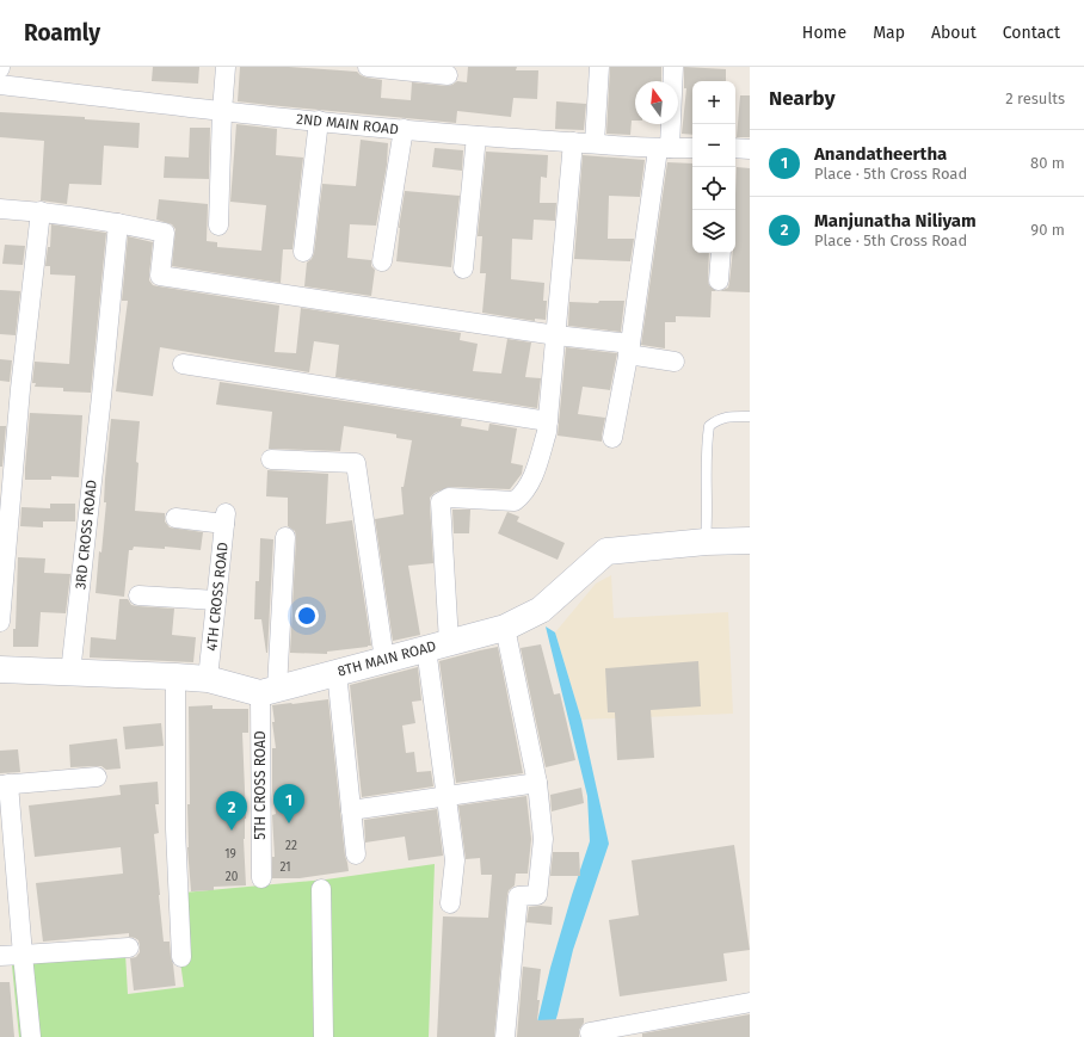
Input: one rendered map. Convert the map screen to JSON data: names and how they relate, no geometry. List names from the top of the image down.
{
  "streets": {
    "street": [
      "2ND MAIN ROAD",
      "3RD CROSS ROAD",
      "4TH CROSS ROAD",
      "8TH MAIN ROAD",
      "5TH CROSS ROAD"
    ]
  },
  "crossings": [
    ["8TH MAIN ROAD", "5TH CROSS ROAD"]
  ],
  "house_numbers": [
    "22",
    "19",
    "21",
    "20"
  ],
  "north": "top",
  "page": {
    "header": "Roamly",
    "nav": [
      "Home",
      "Map",
      "About",
      "Contact"
    ],
    "heading": ["Nearby", "2 results"],
    "map_buttons": ["+", "−"],
    "list": [
      {
        "mark": "1",
        "name": "Anandatheertha",
        "note": "Place · 5th Cross Road",
        "value": "80 m"
      },
      {
        "mark": "2",
        "name": "Manjunatha Niliyam",
        "note": "Place · 5th Cross Road",
        "value": "90 m"
      }
    ],
    "pins": ["1", "2"]
  }
}
